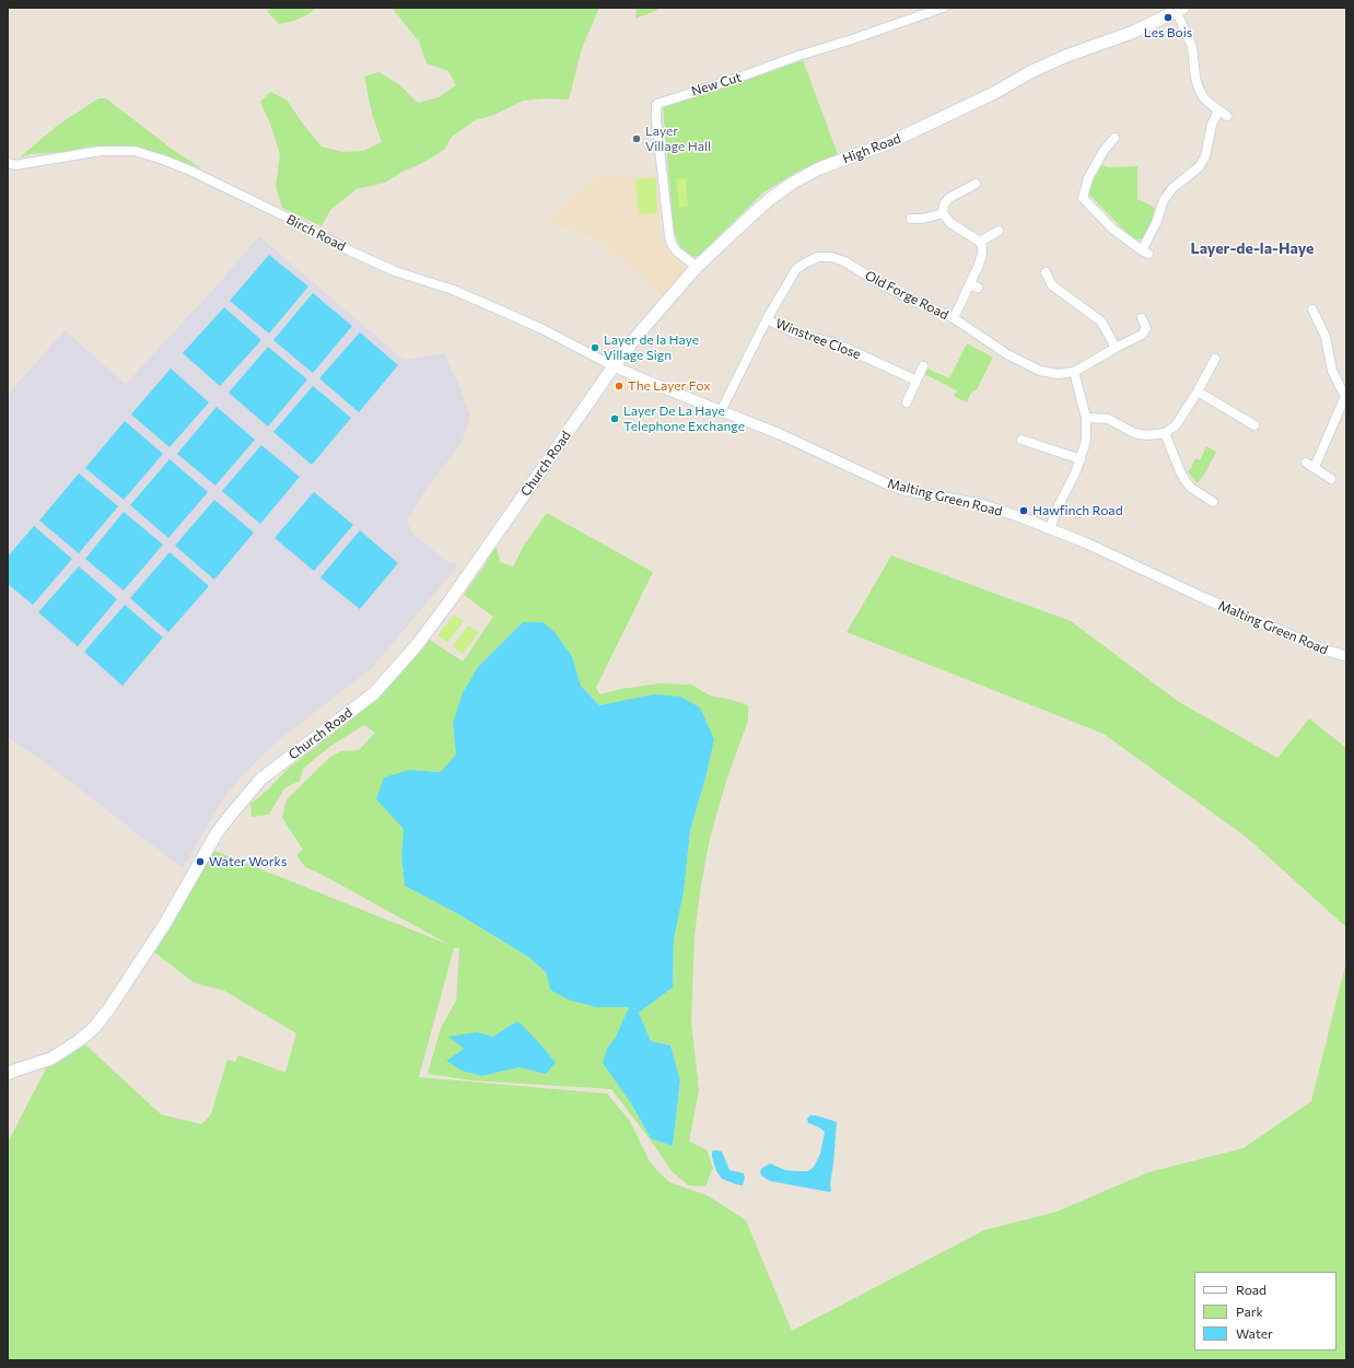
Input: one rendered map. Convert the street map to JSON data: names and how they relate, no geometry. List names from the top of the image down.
{
  "streets": {
    "main road": ["High Road", "Church Road"],
    "street": [
      "New Cut",
      "Birch Road",
      "Old Forge Road",
      "Winstree Close",
      "Malting Green Road"
    ]
  },
  "crossings": [
    ["New Cut", "High Road"],
    ["High Road", "Birch Road"],
    ["High Road", "Church Road"],
    ["High Road", "Malting Green Road"],
    ["Birch Road", "Church Road"],
    ["Birch Road", "Malting Green Road"],
    ["Old Forge Road", "Winstree Close"],
    ["Old Forge Road", "Malting Green Road"],
    ["Church Road", "Malting Green Road"]
  ],
  "districts": ["Layer-de-la-Haye"],
  "places": [
    "Les Bois",
    "Layer Village Hall",
    "Layer de la Haye Village Sign",
    "The Layer Fox",
    "Layer De La Haye Telephone Exchange",
    "Hawfinch Road",
    "Water Works"
  ],
  "legend": ["Road", "Park", "Water"]
}
